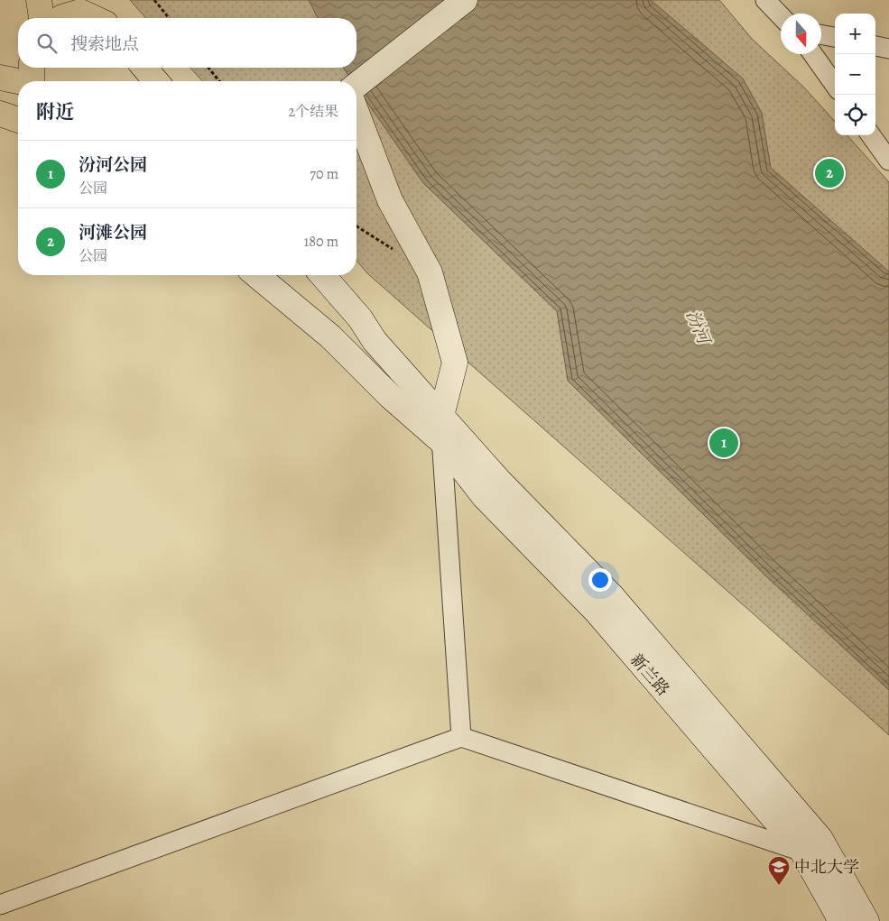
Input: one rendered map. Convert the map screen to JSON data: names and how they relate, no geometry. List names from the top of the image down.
{
  "streets": {
    "street": ["新兰路"]
  },
  "water": ["汾河"],
  "places": {
    "school or university": ["中北大学"]
  },
  "north": "bottom",
  "page": {
    "map_buttons": ["+", "−"],
    "search": "搜索地点",
    "heading": ["附近", "2个结果"],
    "list": [
      {
        "mark": "1",
        "name": "汾河公园",
        "note": "公园",
        "value": "70 m"
      },
      {
        "mark": "2",
        "name": "河滩公园",
        "note": "公园",
        "value": "180 m"
      }
    ],
    "pins": ["2", "1"]
  }
}
